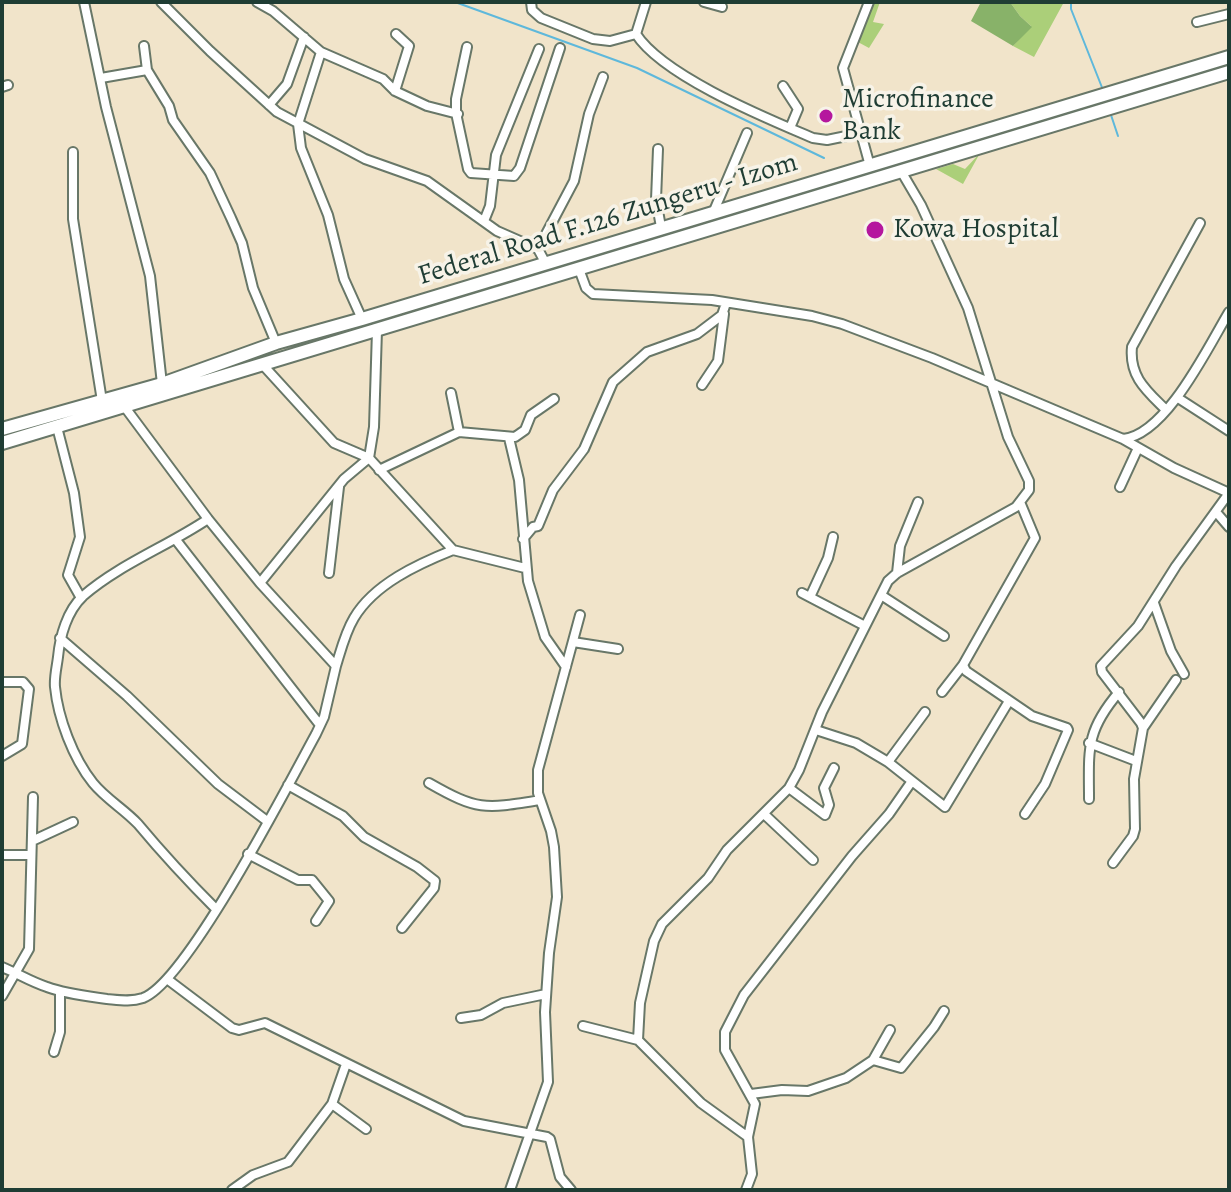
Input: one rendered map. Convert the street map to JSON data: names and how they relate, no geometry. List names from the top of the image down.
{
  "streets": {
    "main road": ["Federal Road F.126 Zungeru - Izom"]
  },
  "places": ["Microfinance Bank", "Kowa Hospital"]
}
